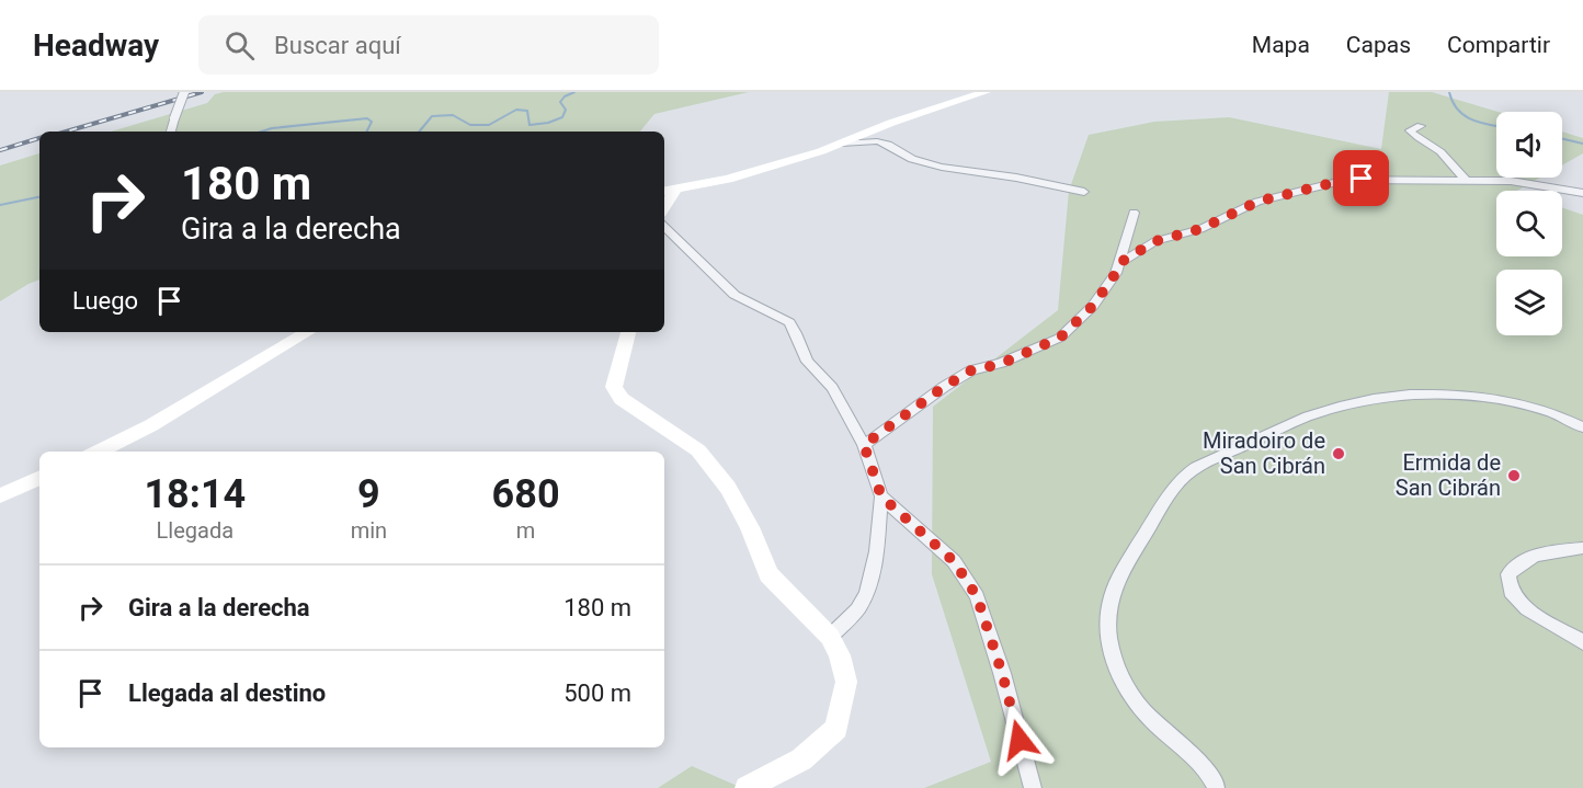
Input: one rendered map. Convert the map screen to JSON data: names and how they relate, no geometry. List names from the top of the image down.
{
  "places": ["Miradoiro de San Cibrán", "Ermida de San Cibrán"],
  "page": {
    "header": "Headway",
    "search": "Buscar aquí",
    "nav": ["Mapa", "Capas", "Compartir"],
    "turn": ["180 m", "Gira a la derecha"],
    "then": "Luego",
    "eta": [
      "18:14",
      "Llegada",
      "9",
      "min",
      "680",
      "m"
    ],
    "list": [
      {
        "name": "Gira a la derecha",
        "value": "180 m"
      },
      {
        "name": "Llegada al destino",
        "value": "500 m"
      }
    ]
  }
}
